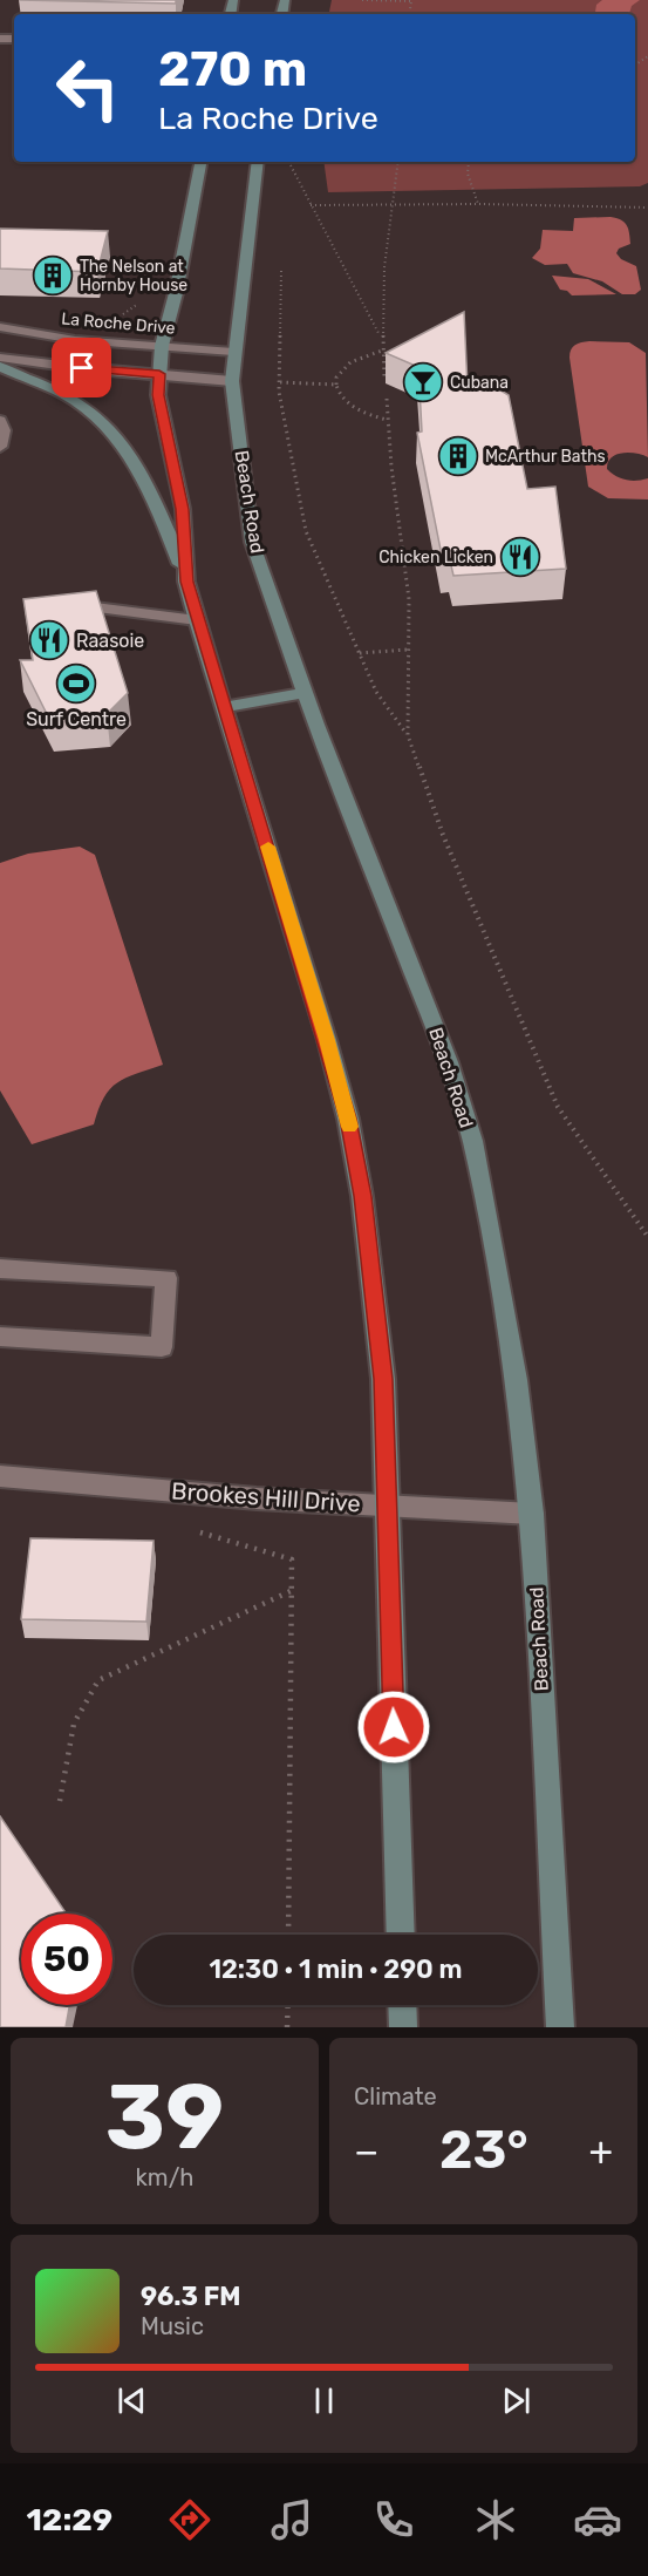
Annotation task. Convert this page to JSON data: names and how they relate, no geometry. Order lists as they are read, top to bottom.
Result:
{
  "streets": {
    "main road": ["Beach Road"],
    "street": ["La Roche Drive", "Brookes Hill Drive"]
  },
  "crossings": [
    ["La Roche Drive", "Beach Road"],
    ["Beach Road", "Brookes Hill Drive"]
  ],
  "places": {
    "building": ["The Nelson at Hornby House", "McArthur Baths"],
    "bar": ["Cubana"],
    "restaurant": ["Chicken Licken", "Raasoie"],
    "sports": ["Surf Centre"]
  },
  "page": {
    "turn": ["270 m", "La Roche Drive"],
    "limit": "50",
    "trip": "12:30 · 1 min · 290 m",
    "tile": [
      ["39", "km/h"],
      "Climate"
    ],
    "heat": ["−", "23°", "+"],
    "song": ["96.3 FM", "Music"],
    "tabs": "12:29"
  }
}
